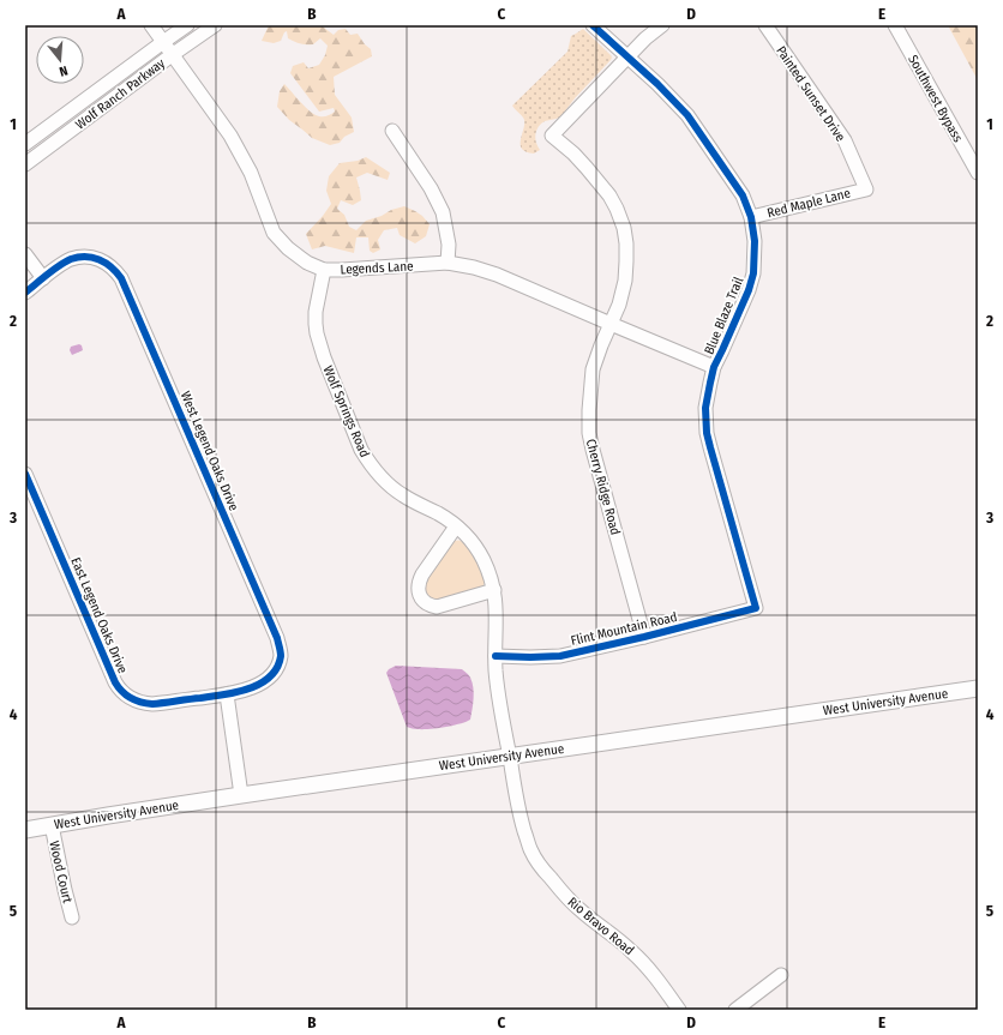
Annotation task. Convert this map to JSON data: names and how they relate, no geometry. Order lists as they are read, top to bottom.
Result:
{
  "streets": {
    "main road": ["West University Avenue"],
    "street": [
      "Wolf Ranch Parkway",
      "Painted Sunset Drive",
      "Southwest Bypass",
      "Red Maple Lane",
      "Legends Lane",
      "Blue Blaze Trail",
      "Wolf Springs Road",
      "West Legend Oaks Drive",
      "Cherry Ridge Road",
      "East Legend Oaks Drive",
      "Flint Mountain Road",
      "Wood Court",
      "Rio Bravo Road"
    ]
  },
  "crossings": [
    ["Wolf Ranch Parkway", "Legends Lane"],
    ["Painted Sunset Drive", "Red Maple Lane"],
    ["Red Maple Lane", "Blue Blaze Trail"],
    ["Legends Lane", "Blue Blaze Trail"],
    ["Legends Lane", "Wolf Springs Road"],
    ["Legends Lane", "Cherry Ridge Road"],
    ["Blue Blaze Trail", "Cherry Ridge Road"],
    ["Blue Blaze Trail", "Flint Mountain Road"],
    ["Wolf Springs Road", "Flint Mountain Road"],
    ["Wolf Springs Road", "West University Avenue"],
    ["Wolf Springs Road", "Rio Bravo Road"],
    ["West Legend Oaks Drive", "East Legend Oaks Drive"],
    ["Cherry Ridge Road", "Flint Mountain Road"],
    ["West University Avenue", "Wood Court"],
    ["West University Avenue", "Rio Bravo Road"]
  ],
  "north": "bottom",
  "grid": {
    "columns": [
      "A",
      "B",
      "C",
      "D",
      "E"
    ],
    "rows": [
      "1",
      "2",
      "3",
      "4",
      "5"
    ]
  }
}
